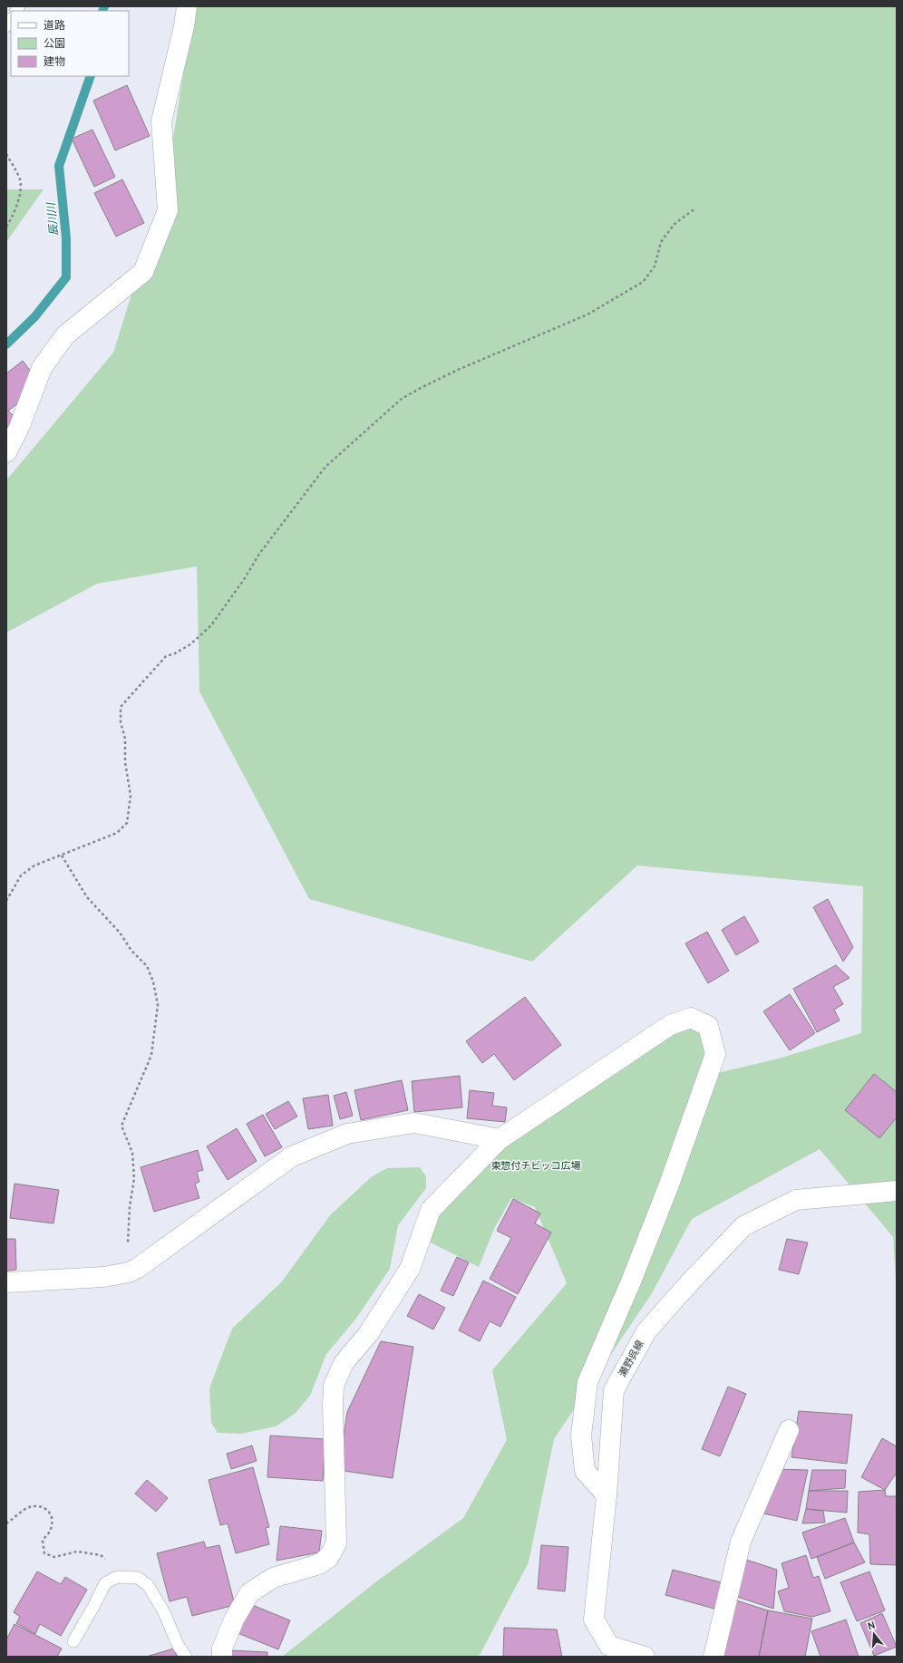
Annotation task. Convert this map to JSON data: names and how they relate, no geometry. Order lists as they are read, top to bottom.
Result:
{
  "streets": {
    "street": ["瀬野呉線"]
  },
  "water": ["辰川川"],
  "parks": ["東惣付チビッコ広場"],
  "legend": ["道路", "公園", "建物"],
  "north": "top"
}
